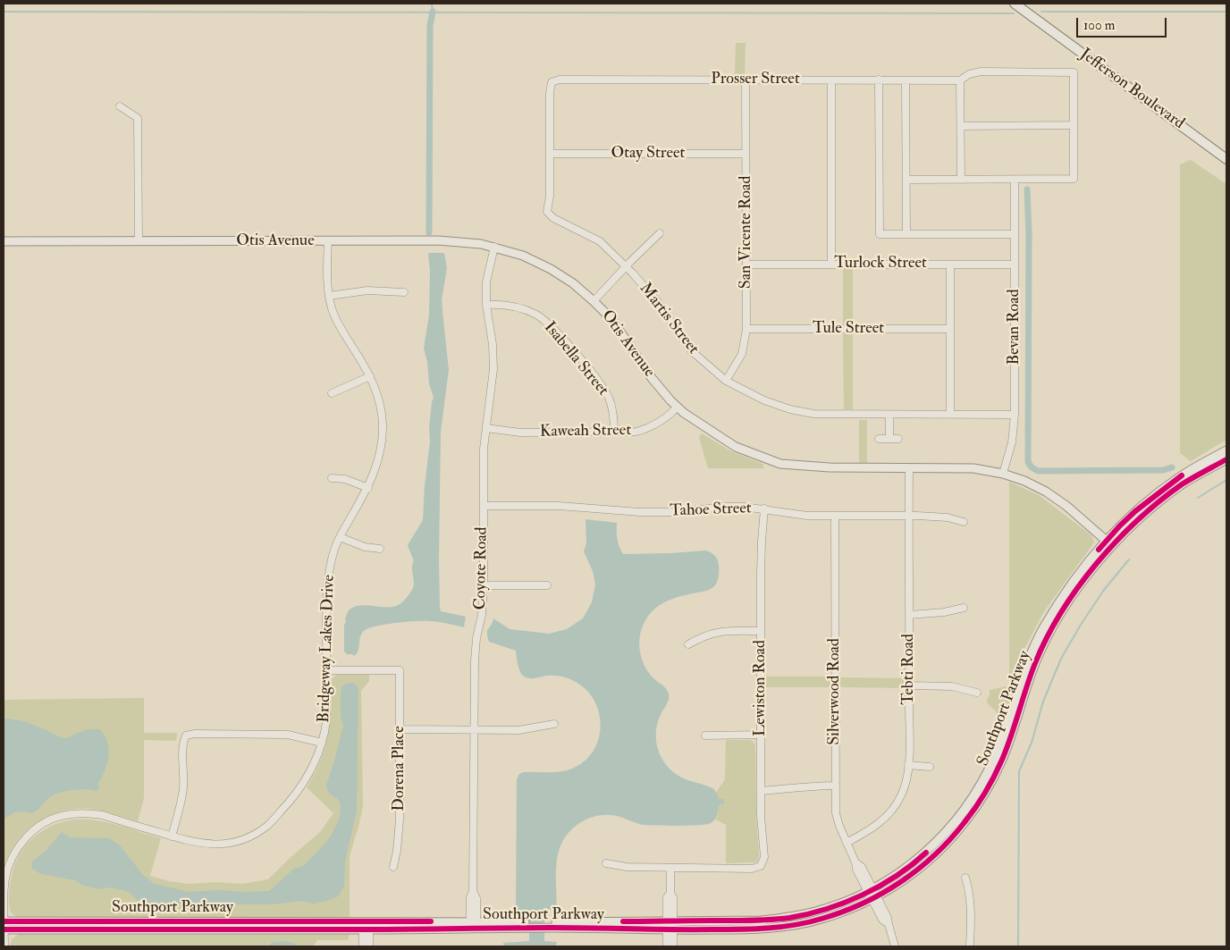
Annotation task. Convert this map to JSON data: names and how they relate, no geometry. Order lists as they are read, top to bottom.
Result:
{
  "streets": {
    "main road": ["Jefferson Boulevard"],
    "street": [
      "Prosser Street",
      "Otay Street",
      "San Vicente Road",
      "Otis Avenue",
      "Turlock Street",
      "Martis Street",
      "Bevan Road",
      "Tule Street",
      "Isabella Street",
      "Kaweah Street",
      "Tahoe Street",
      "Coyote Road",
      "Bridgeway Lakes Drive",
      "Tebti Road",
      "Lewiston Road",
      "Silverwood Road",
      "Southport Parkway",
      "Dorena Place"
    ]
  },
  "crossings": [
    ["Prosser Street", "Otay Street"],
    ["Prosser Street", "San Vicente Road"],
    ["Prosser Street", "Martis Street"],
    ["Otay Street", "San Vicente Road"],
    ["Otay Street", "Martis Street"],
    ["San Vicente Road", "Turlock Street"],
    ["San Vicente Road", "Martis Street"],
    ["San Vicente Road", "Tule Street"],
    ["Otis Avenue", "Bevan Road"],
    ["Otis Avenue", "Kaweah Street"],
    ["Otis Avenue", "Coyote Road"],
    ["Otis Avenue", "Bridgeway Lakes Drive"],
    ["Otis Avenue", "Tebti Road"],
    ["Otis Avenue", "Southport Parkway"],
    ["Turlock Street", "Bevan Road"],
    ["Martis Street", "Bevan Road"],
    ["Isabella Street", "Kaweah Street"],
    ["Isabella Street", "Coyote Road"],
    ["Kaweah Street", "Coyote Road"],
    ["Tahoe Street", "Coyote Road"],
    ["Tahoe Street", "Tebti Road"],
    ["Tahoe Street", "Lewiston Road"],
    ["Tahoe Street", "Silverwood Road"],
    ["Coyote Road", "Southport Parkway"],
    ["Bridgeway Lakes Drive", "Southport Parkway"],
    ["Bridgeway Lakes Drive", "Dorena Place"],
    ["Tebti Road", "Silverwood Road"],
    ["Silverwood Road", "Southport Parkway"]
  ],
  "scale_bar": "100 m"
}
